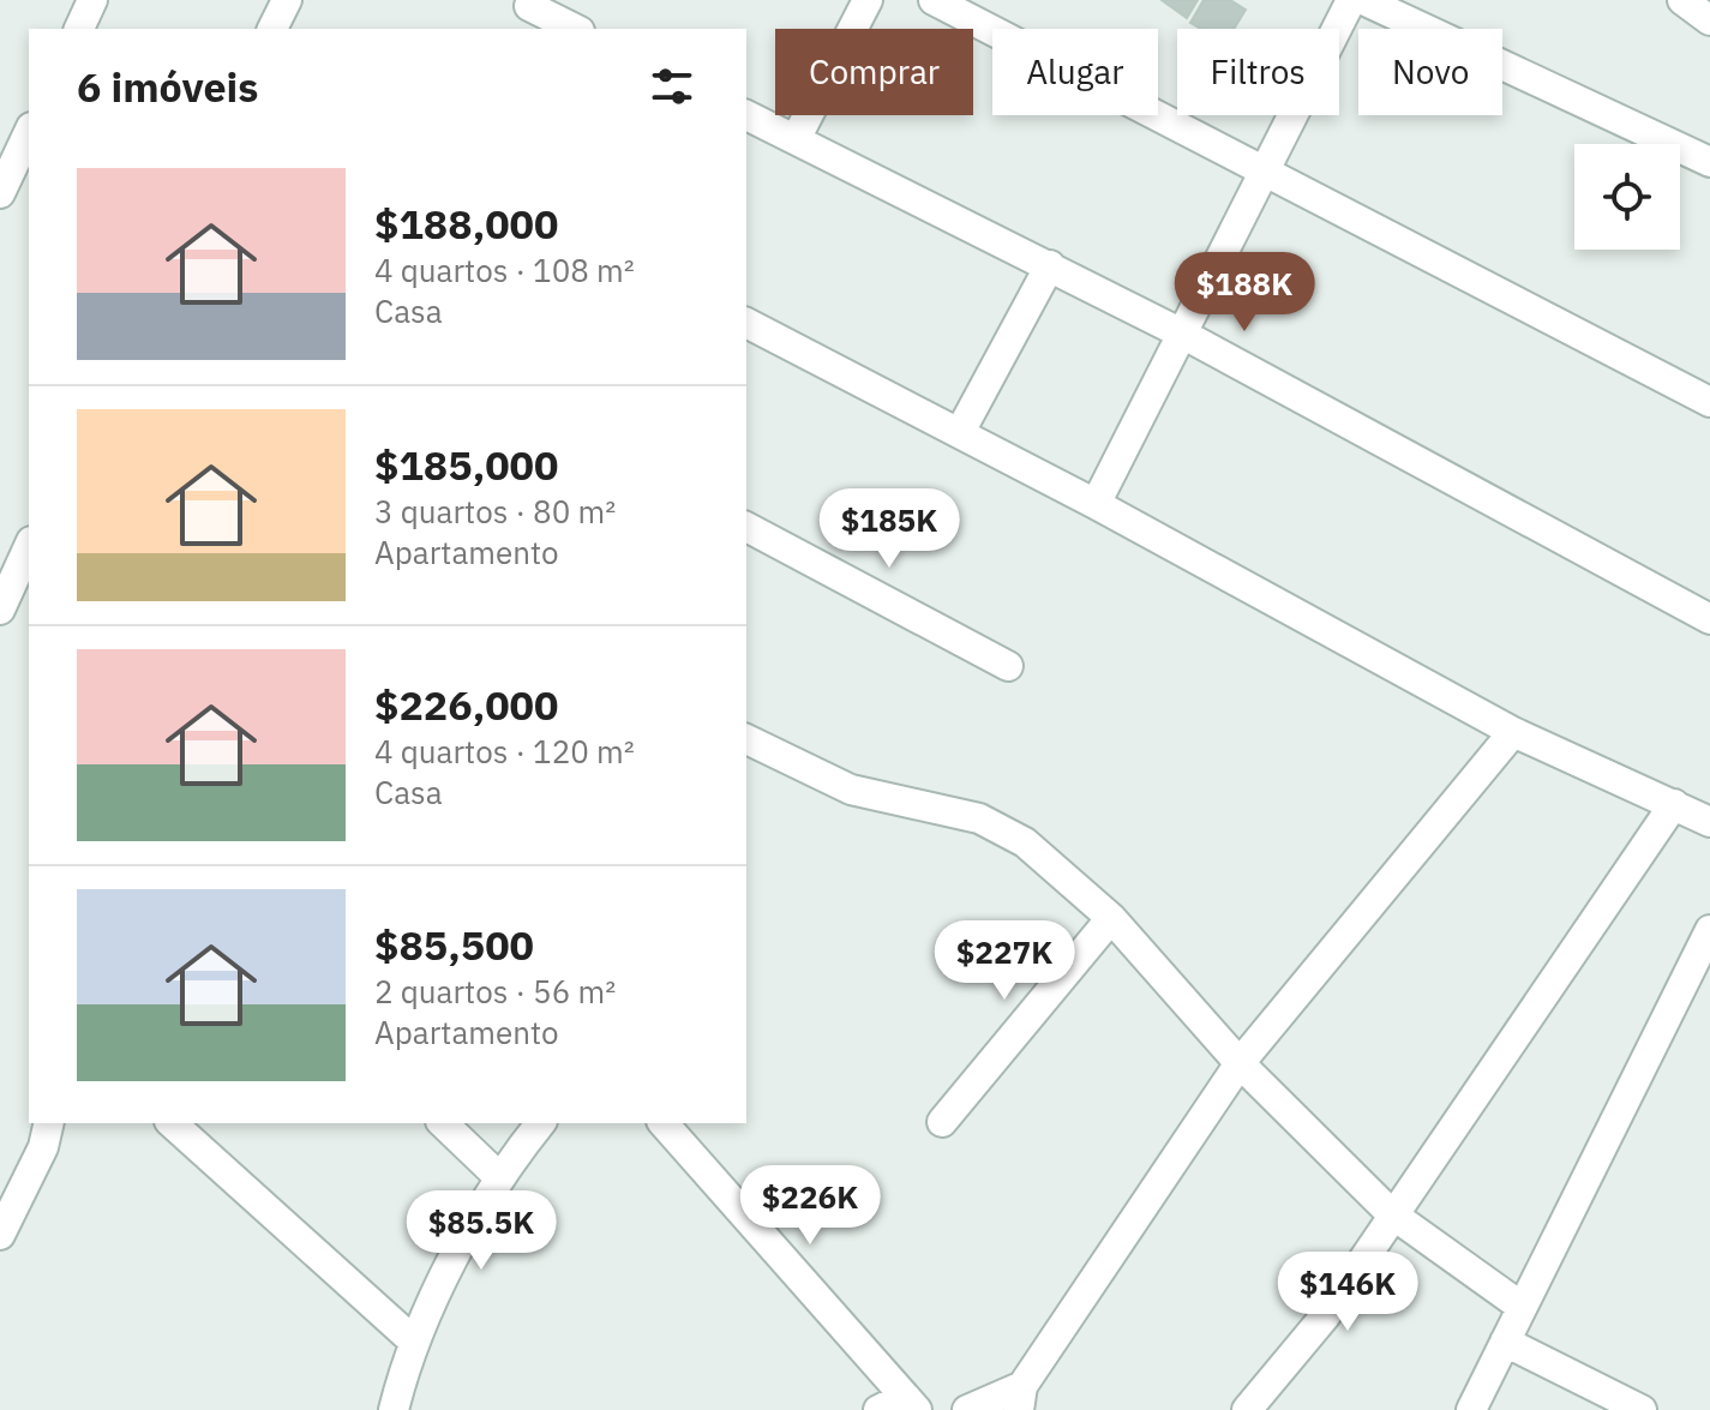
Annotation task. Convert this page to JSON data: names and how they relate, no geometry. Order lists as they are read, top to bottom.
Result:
{
  "page": {
    "chip": [
      "Comprar",
      "Alugar",
      "Filtros",
      "Novo"
    ],
    "heading": "6 imóveis",
    "list": [
      {
        "name": "$188,000",
        "note": "4 quartos · 108 m² · Casa"
      },
      {
        "name": "$185,000",
        "note": "3 quartos · 80 m² · Apartamento"
      },
      {
        "name": "$226,000",
        "note": "4 quartos · 120 m² · Casa"
      },
      {
        "name": "$85,500",
        "note": "2 quartos · 56 m² · Apartamento"
      }
    ],
    "price": [
      "$188K",
      "$185K",
      "$227K",
      "$226K",
      "$85.5K",
      "$146K"
    ]
  }
}
